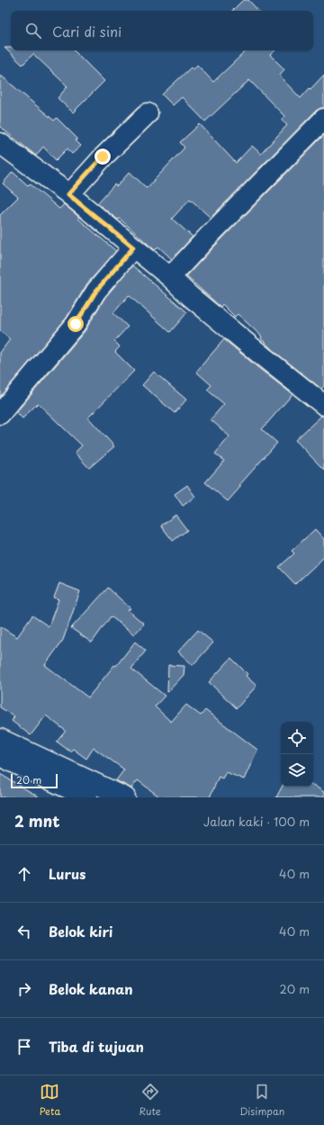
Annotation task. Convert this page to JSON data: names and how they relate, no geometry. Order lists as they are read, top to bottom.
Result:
{
  "scale_bar": "20 m",
  "page": {
    "search": "Cari di sini",
    "scale": "20 m",
    "heading": ["2 mnt", "Jalan kaki · 100 m"],
    "list": [
      ["Lurus", "40 m"],
      ["Belok kiri", "40 m"],
      ["Belok kanan", "20 m"],
      "Tiba di tujuan"
    ],
    "nav": ["Peta", "Rute", "Disimpan"]
  }
}
